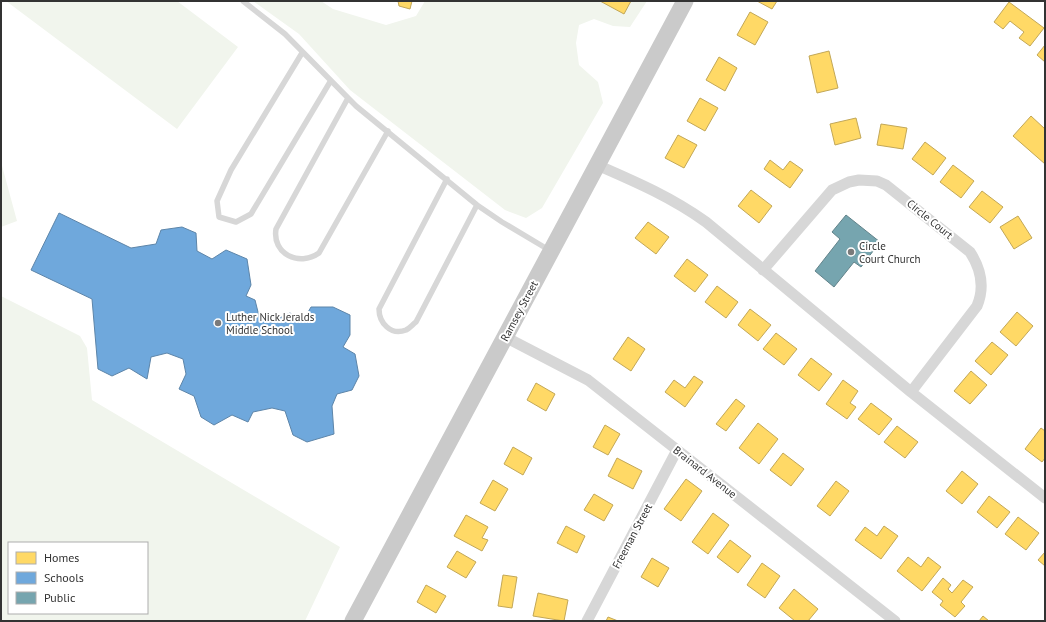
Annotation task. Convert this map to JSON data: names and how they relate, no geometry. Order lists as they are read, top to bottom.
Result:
{
  "streets": {
    "main road": ["Ramsey Street"],
    "street": ["Circle Court", "Brainard Avenue", "Freeman Street"]
  },
  "crossings": [
    ["Ramsey Street", "Brainard Avenue"],
    ["Brainard Avenue", "Freeman Street"]
  ],
  "places": ["Circle Court Church", "Luther Nick Jeralds Middle School"],
  "legend": ["Homes", "Schools", "Public"]
}
